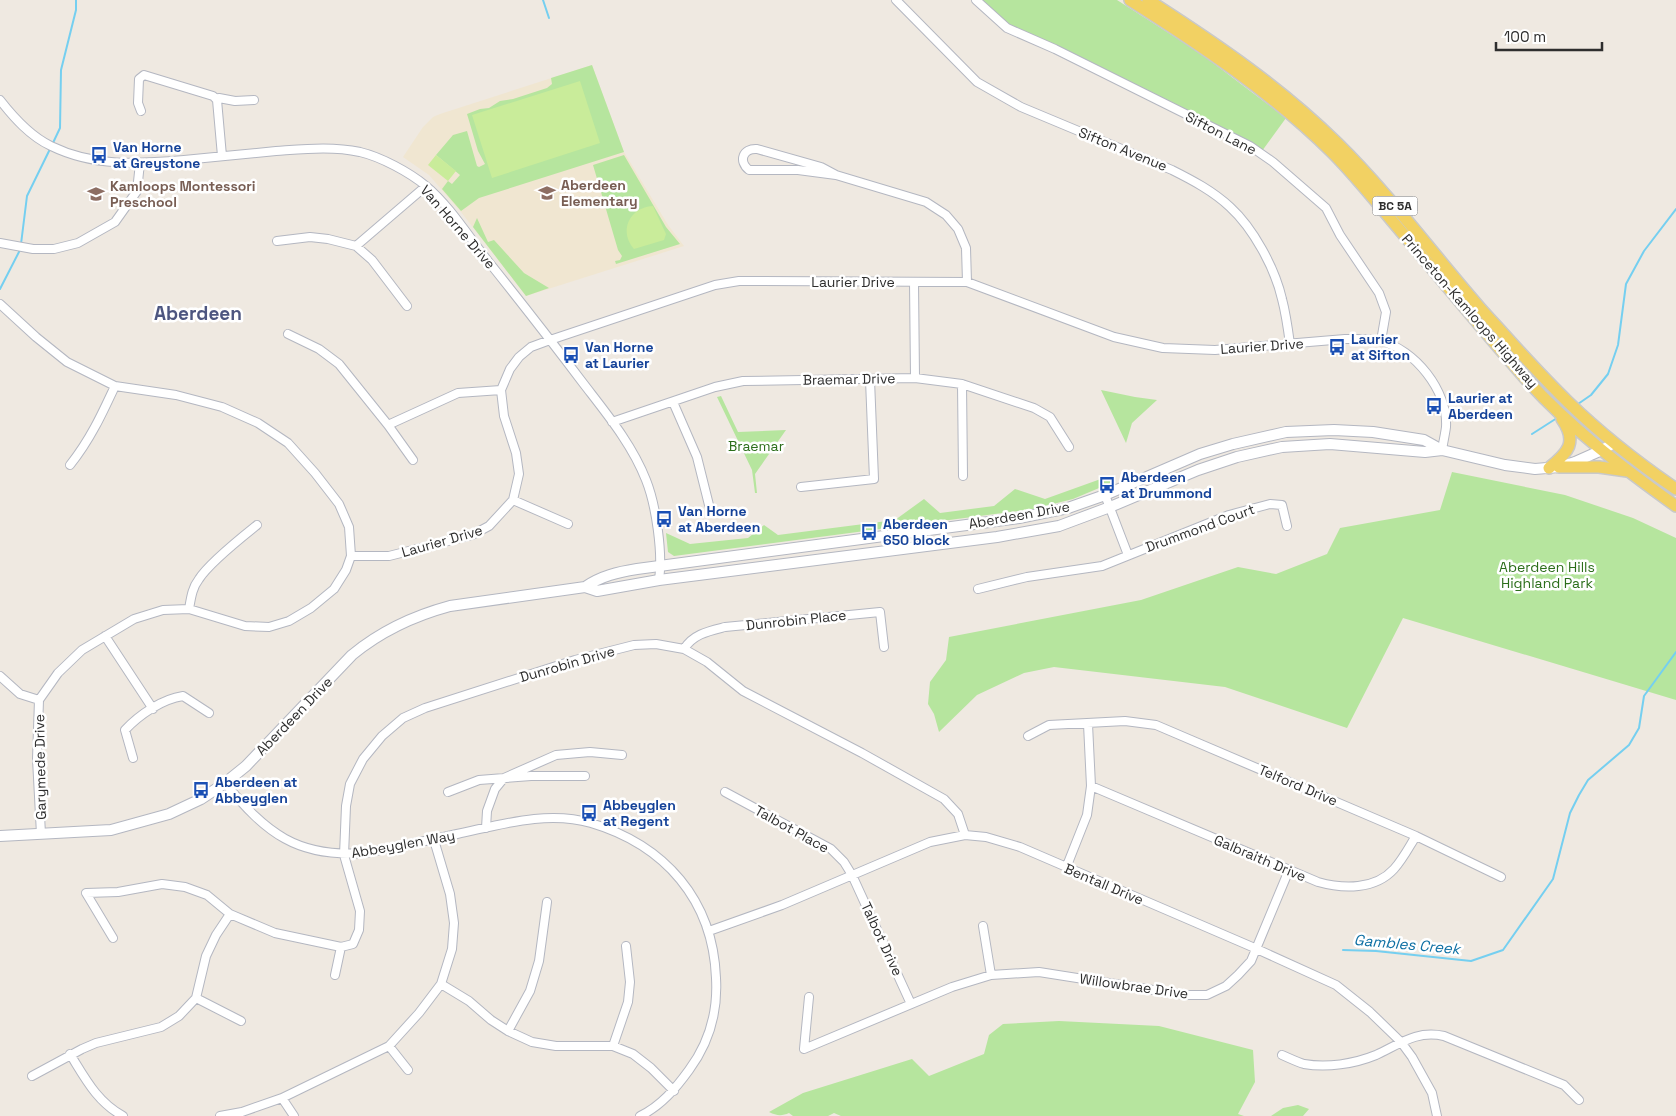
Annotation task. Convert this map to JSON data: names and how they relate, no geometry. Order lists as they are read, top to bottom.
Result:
{
  "streets": {
    "main road": ["BC 5A", "Princeton-Kamloops Highway", "Aberdeen Drive"],
    "street": [
      "Sifton Lane",
      "Sifton Avenue",
      "Van Horne Drive",
      "Laurier Drive",
      "Braemar Drive",
      "Drummond Court",
      "Dunrobin Place",
      "Dunrobin Drive",
      "Garymede Drive",
      "Telford Drive",
      "Talbot Place",
      "Abbeyglen Way",
      "Galbraith Drive",
      "Bentall Drive",
      "Talbot Drive",
      "Willowbrae Drive"
    ]
  },
  "crossings": [
    ["Sifton Lane", "Laurier Drive"],
    ["Sifton Avenue", "Laurier Drive"],
    ["Van Horne Drive", "Laurier Drive"],
    ["Van Horne Drive", "Braemar Drive"],
    ["Van Horne Drive", "Aberdeen Drive"],
    ["Laurier Drive", "Aberdeen Drive"],
    ["Laurier Drive", "Garymede Drive"],
    ["Princeton-Kamloops Highway", "Aberdeen Drive"],
    ["Aberdeen Drive", "Drummond Court"],
    ["Aberdeen Drive", "Garymede Drive"],
    ["Aberdeen Drive", "Abbeyglen Way"],
    ["Dunrobin Place", "Dunrobin Drive"],
    ["Dunrobin Drive", "Abbeyglen Way"],
    ["Dunrobin Drive", "Bentall Drive"],
    ["Telford Drive", "Galbraith Drive"],
    ["Talbot Place", "Bentall Drive"],
    ["Talbot Place", "Talbot Drive"],
    ["Abbeyglen Way", "Bentall Drive"],
    ["Galbraith Drive", "Willowbrae Drive"],
    ["Bentall Drive", "Talbot Drive"],
    ["Bentall Drive", "Willowbrae Drive"],
    ["Talbot Drive", "Willowbrae Drive"]
  ],
  "districts": ["Aberdeen"],
  "water": ["Gambles Creek"],
  "parks": ["Braemar", "Aberdeen Hills Highland Park"],
  "places": {
    "bus stop": [
      "Van Horne at Greystone",
      "Laurier at Sifton",
      "Van Horne at Laurier",
      "Laurier at Aberdeen",
      "Aberdeen at Drummond",
      "Van Horne at Aberdeen",
      "Aberdeen 650 block",
      "Aberdeen at Abbeyglen",
      "Abbeyglen at Regent"
    ],
    "school or university": ["Aberdeen Elementary", "Kamloops Montessori Preschool"]
  },
  "scale_bar": "100 m"
}
